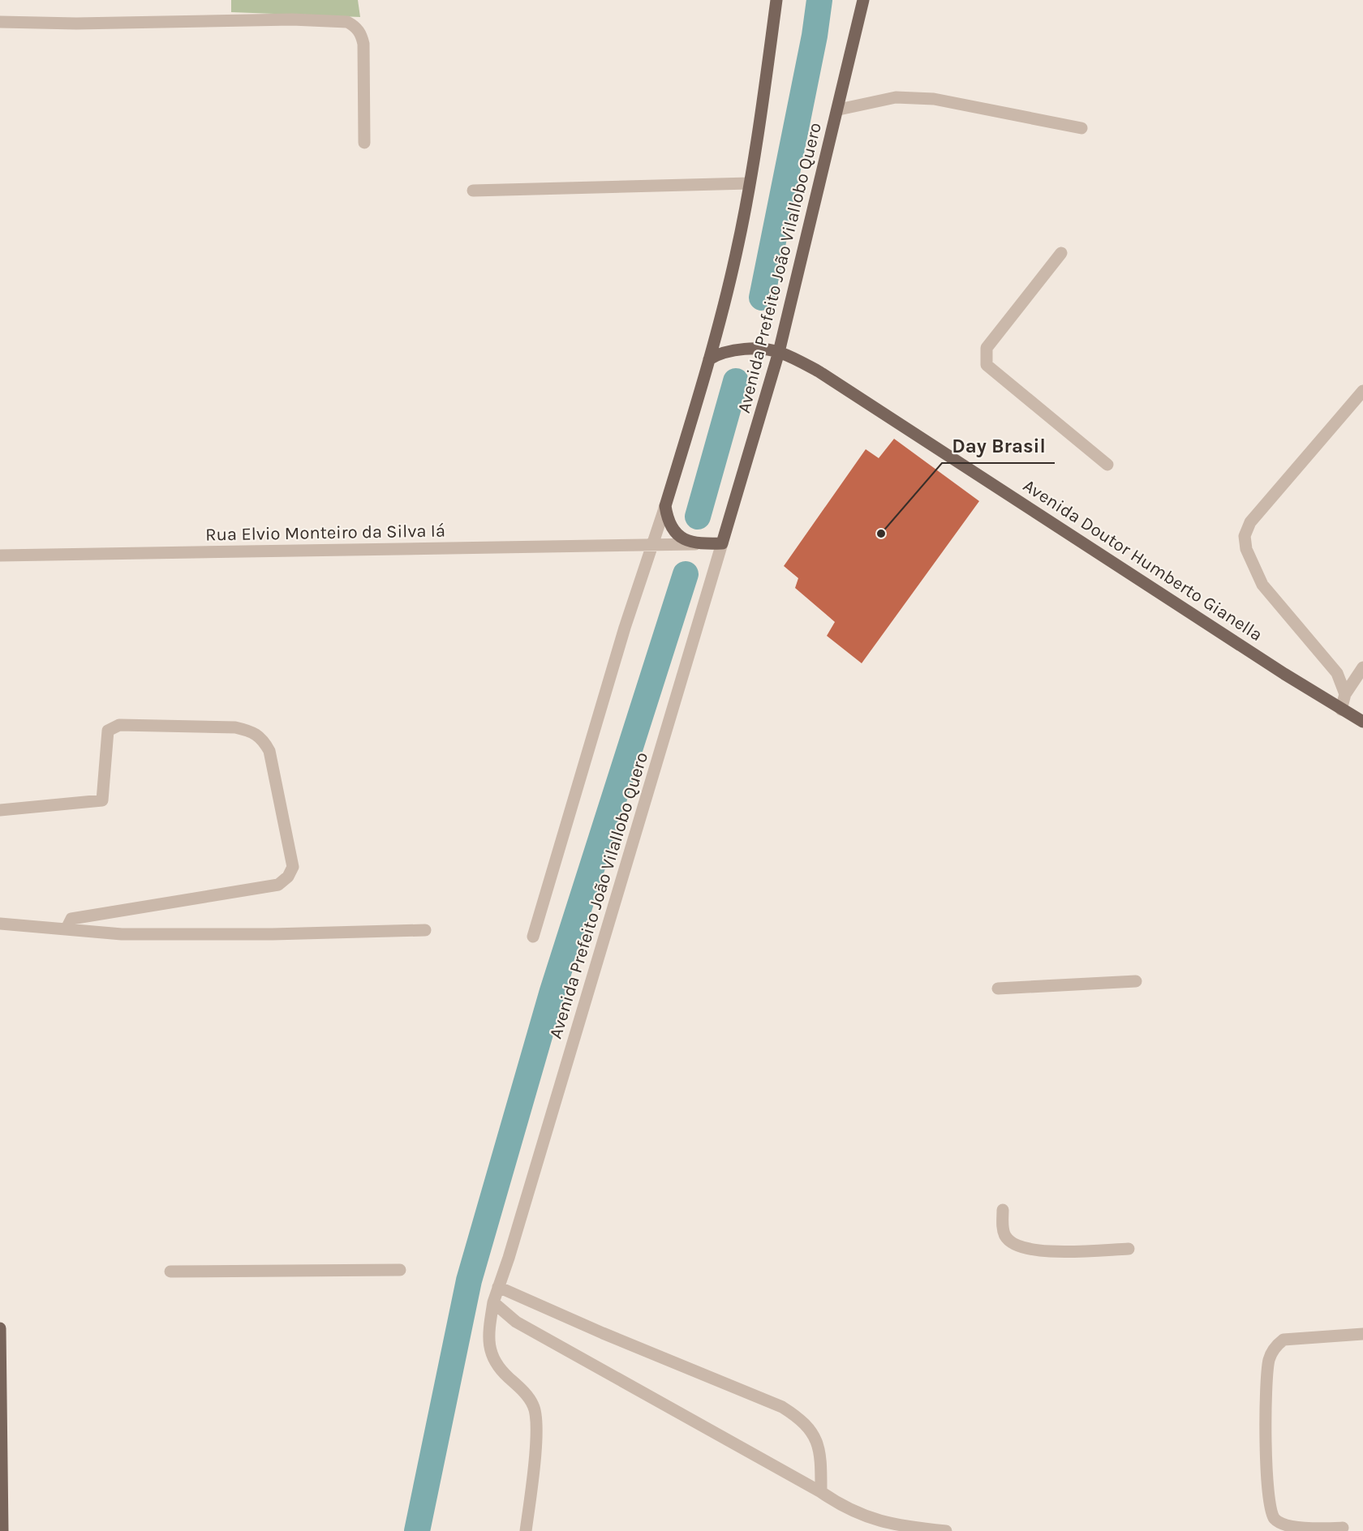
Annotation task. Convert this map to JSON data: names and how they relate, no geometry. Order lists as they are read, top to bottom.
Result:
{
  "streets": {
    "main road": ["Avenida Prefeito João Vilallobo Quero", "Avenida Doutor Humberto Gianella"],
    "street": ["Rua Elvio Monteiro da Silva Iá"]
  },
  "crossings": [
    ["Avenida Prefeito João Vilallobo Quero", "Avenida Doutor Humberto Gianella"]
  ],
  "places": ["Day Brasil"]
}
